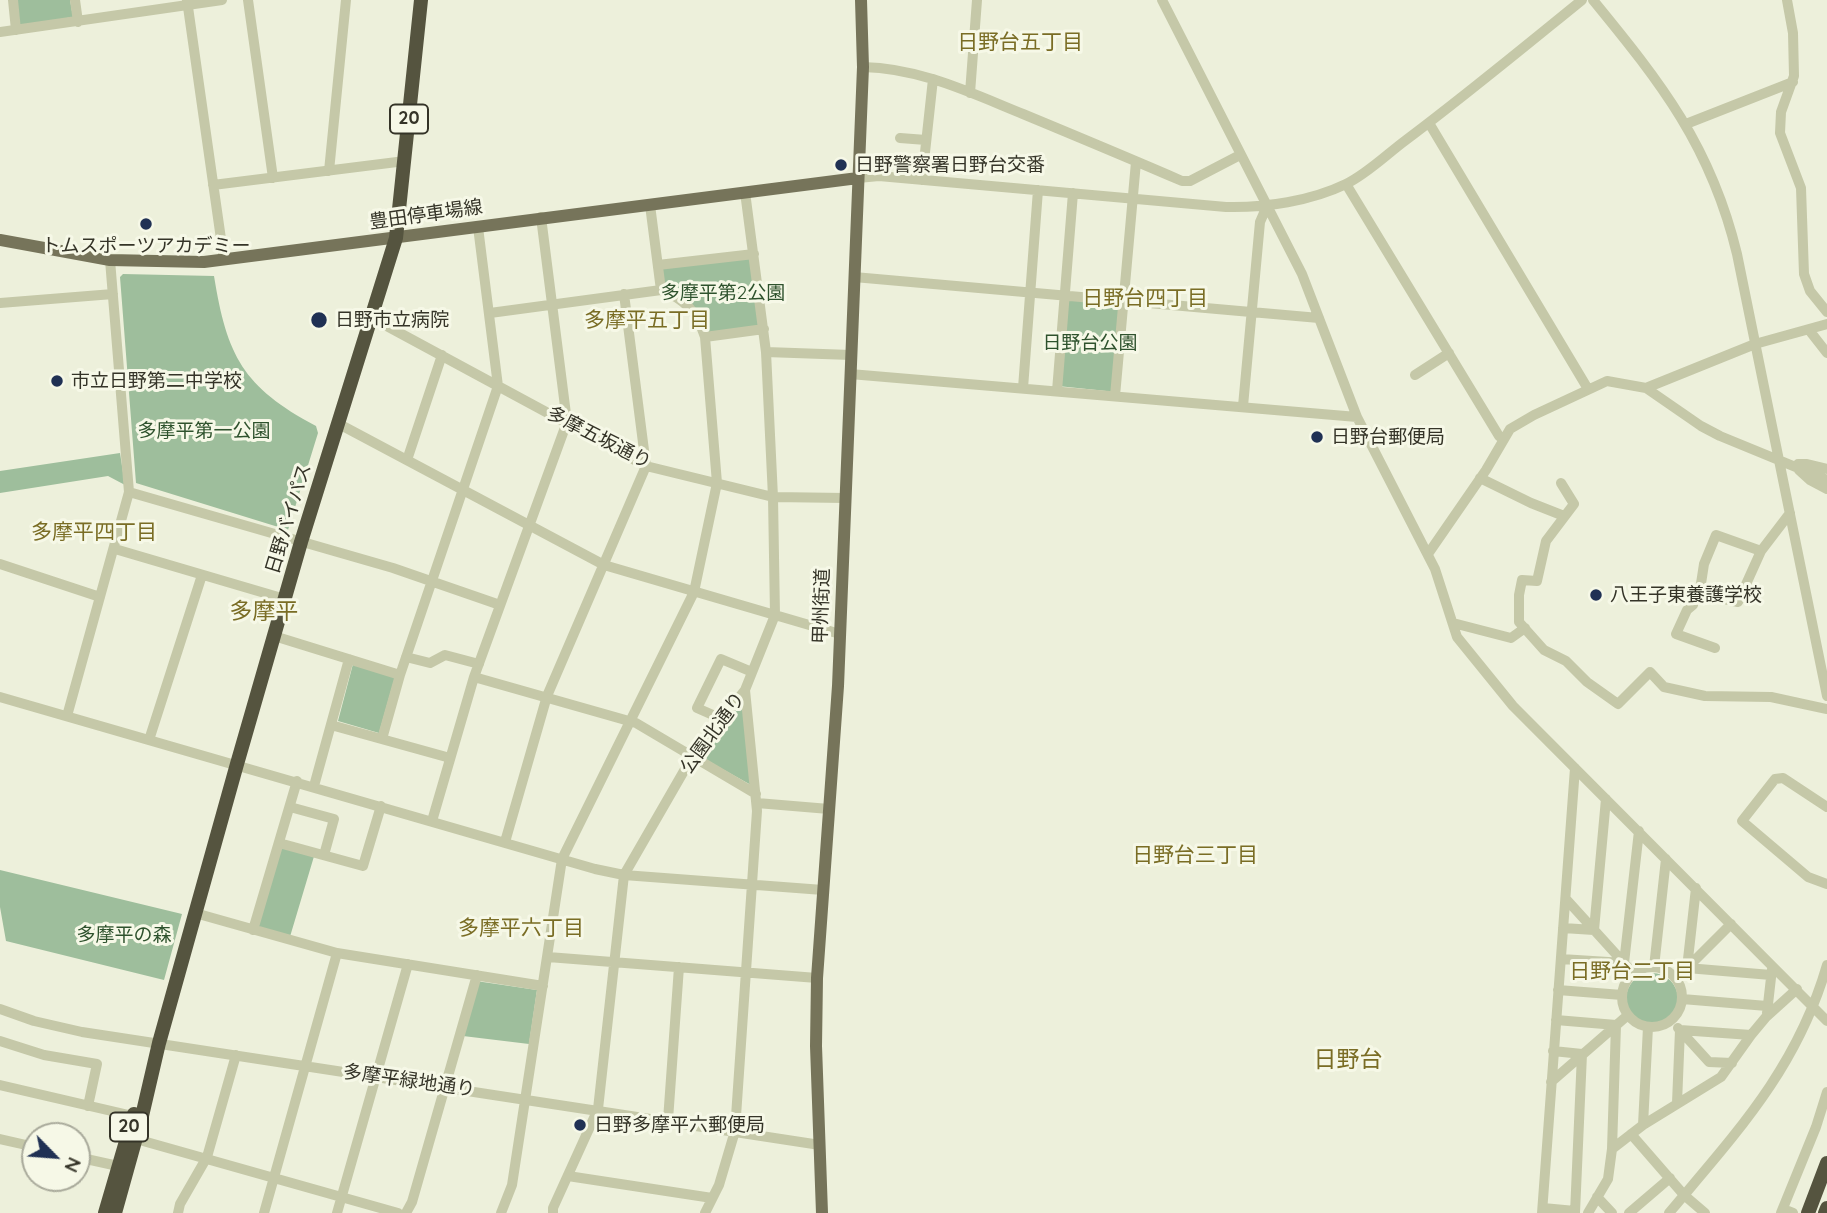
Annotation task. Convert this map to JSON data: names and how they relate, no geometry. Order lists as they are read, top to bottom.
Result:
{
  "streets": {
    "highway": ["20", "日野バイパス"],
    "main road": ["豊田停車場線", "甲州街道"],
    "street": ["多摩五坂通り", "公園北通り", "多摩平緑地通り"]
  },
  "crossings": [
    ["豊田停車場線", "日野バイパス"],
    ["豊田停車場線", "甲州街道"],
    ["豊田停車場線", "公園北通り"],
    ["多摩五坂通り", "日野バイパス"],
    ["多摩五坂通り", "甲州街道"],
    ["多摩五坂通り", "公園北通り"],
    ["日野バイパス", "多摩平緑地通り"],
    ["甲州街道", "多摩平緑地通り"],
    ["公園北通り", "多摩平緑地通り"]
  ],
  "districts": [
    "日野台五丁目",
    "日野台四丁目",
    "多摩平五丁目",
    "多摩平四丁目",
    "多摩平",
    "日野台三丁目",
    "多摩平六丁目",
    "日野台二丁目",
    "日野台"
  ],
  "parks": [
    "多摩平第2公園",
    "日野台公園",
    "多摩平第一公園",
    "多摩平の森"
  ],
  "places": [
    "日野警察署日野台交番",
    "トムスポーツアカデミー",
    "日野市立病院",
    "市立日野第二中学校",
    "日野台郵便局",
    "八王子東養護学校",
    "日野多摩平六郵便局"
  ],
  "north": "bottom right"
}
